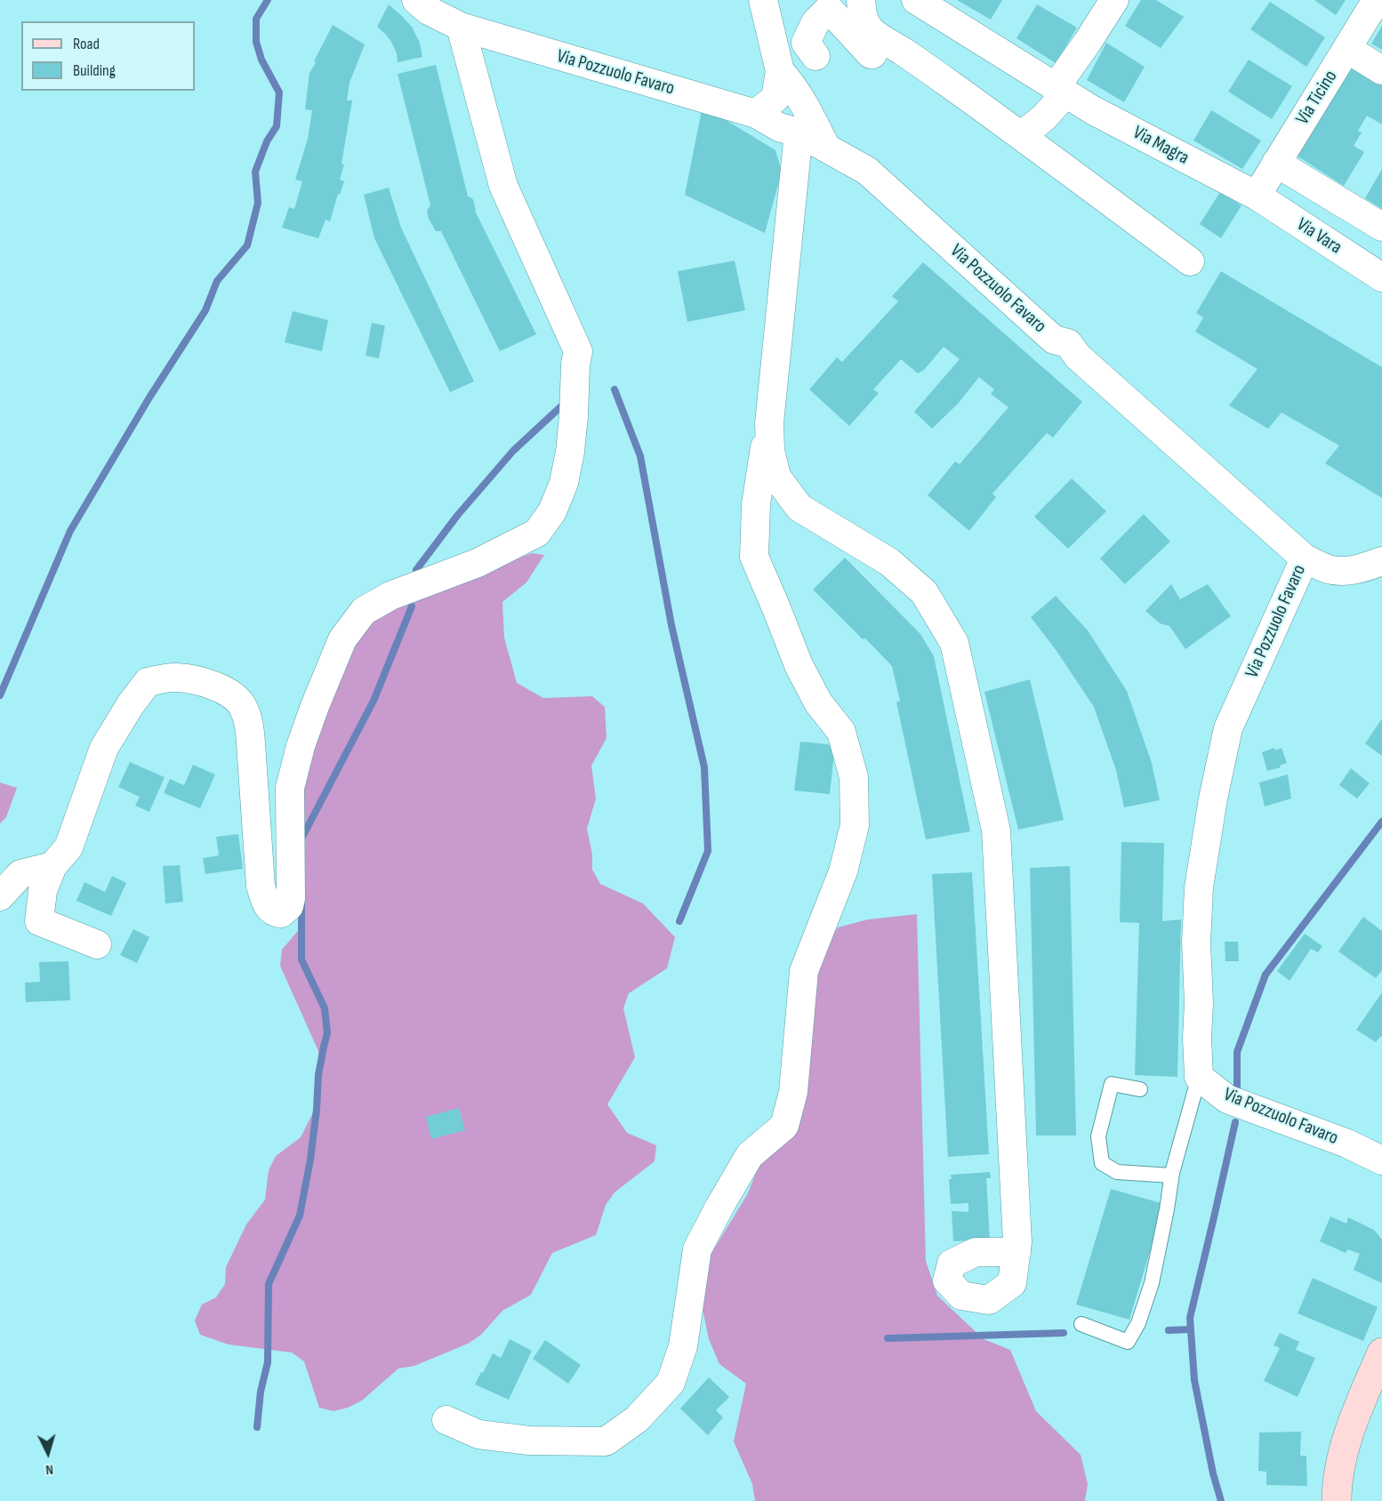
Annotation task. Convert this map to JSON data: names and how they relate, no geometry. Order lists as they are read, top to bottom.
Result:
{
  "streets": {
    "street": [
      "Via Pozzuolo Favaro",
      "Via Ticino",
      "Via Magra",
      "Via Vara"
    ]
  },
  "crossings": [
    ["Via Ticino", "Via Magra"],
    ["Via Ticino", "Via Vara"],
    ["Via Magra", "Via Vara"]
  ],
  "legend": ["Road", "Building"],
  "north": "bottom"
}
